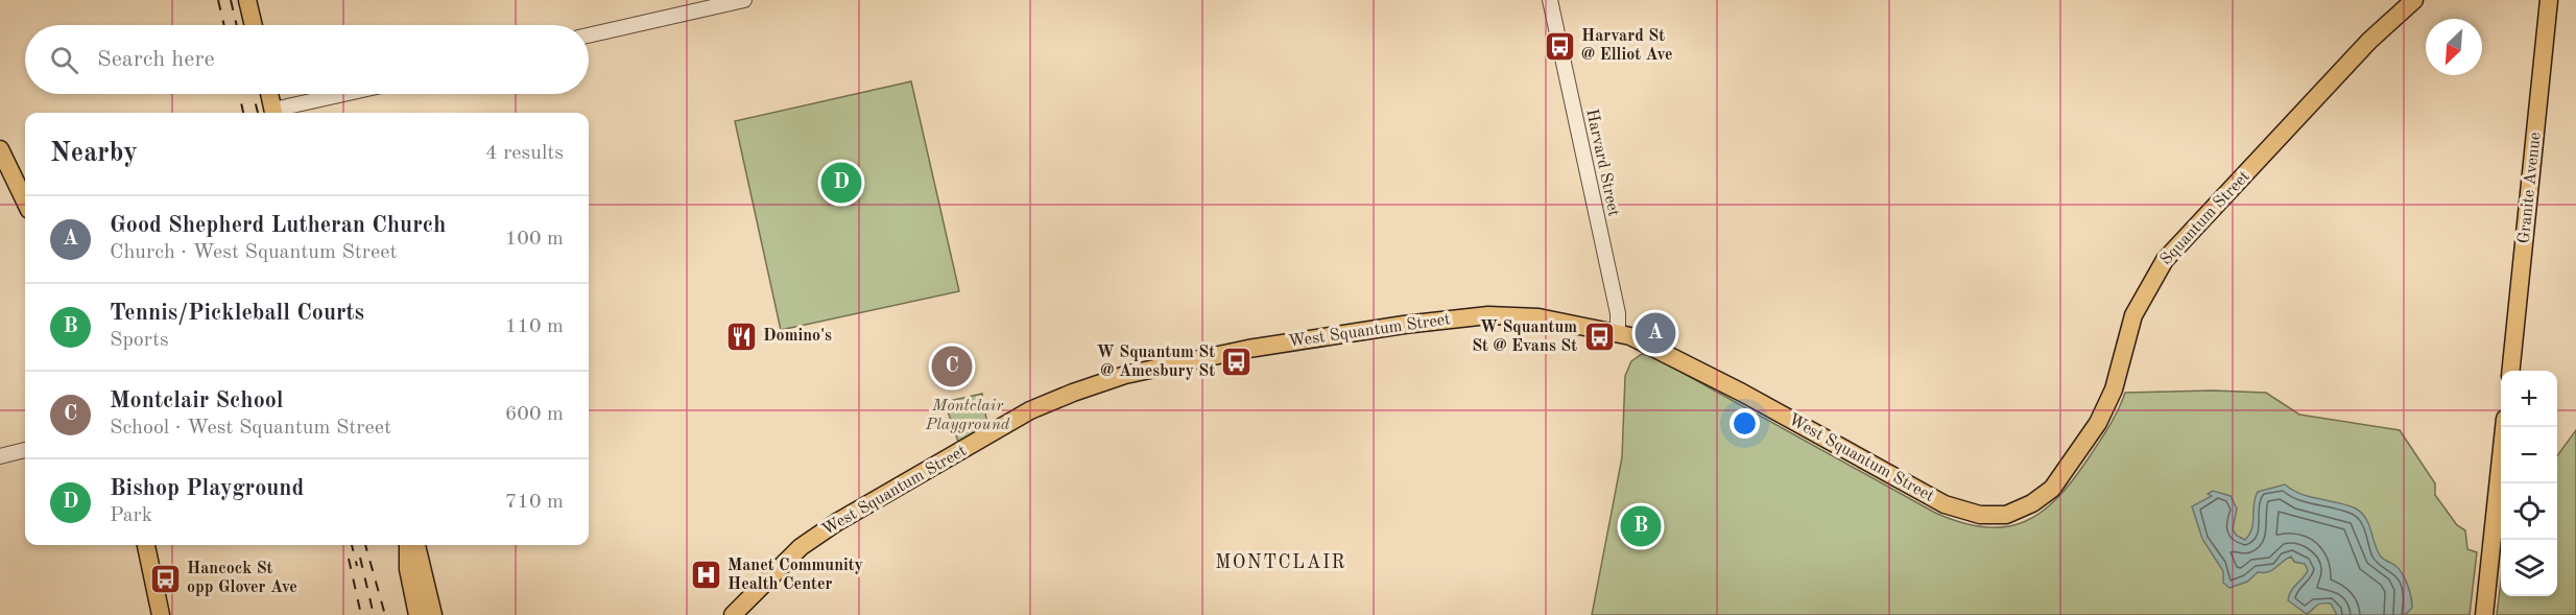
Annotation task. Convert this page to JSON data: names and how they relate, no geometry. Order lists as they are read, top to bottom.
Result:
{
  "streets": {
    "main road": ["Granite Avenue", "Squantum Street", "West Squantum Street"],
    "street": ["Harvard Street"]
  },
  "crossings": [
    ["Harvard Street", "West Squantum Street"],
    ["Squantum Street", "West Squantum Street"]
  ],
  "districts": ["MONTCLAIR"],
  "parks": ["Montclair Playground"],
  "places": {
    "bus stop": [
      "Harvard St @ Elliot Ave",
      "W Squantum St @ Evans St",
      "W Squantum St @ Amesbury St",
      "Hancock St opp Glover Ave"
    ],
    "restaurant": ["Domino's"],
    "hospital": ["Manet Community Health Center"]
  },
  "north": "bottom left",
  "page": {
    "search": "Search here",
    "heading": ["Nearby", "4 results"],
    "pins": [
      "D",
      "A",
      "C",
      "B"
    ],
    "list": [
      {
        "mark": "A",
        "name": "Good Shepherd Lutheran Church",
        "note": "Church · West Squantum Street",
        "value": "100 m"
      },
      {
        "mark": "B",
        "name": "Tennis/Pickleball Courts",
        "note": "Sports",
        "value": "110 m"
      },
      {
        "mark": "C",
        "name": "Montclair School",
        "note": "School · West Squantum Street",
        "value": "600 m"
      },
      {
        "mark": "D",
        "name": "Bishop Playground",
        "note": "Park",
        "value": "710 m"
      }
    ],
    "map_buttons": ["+", "−"]
  }
}
